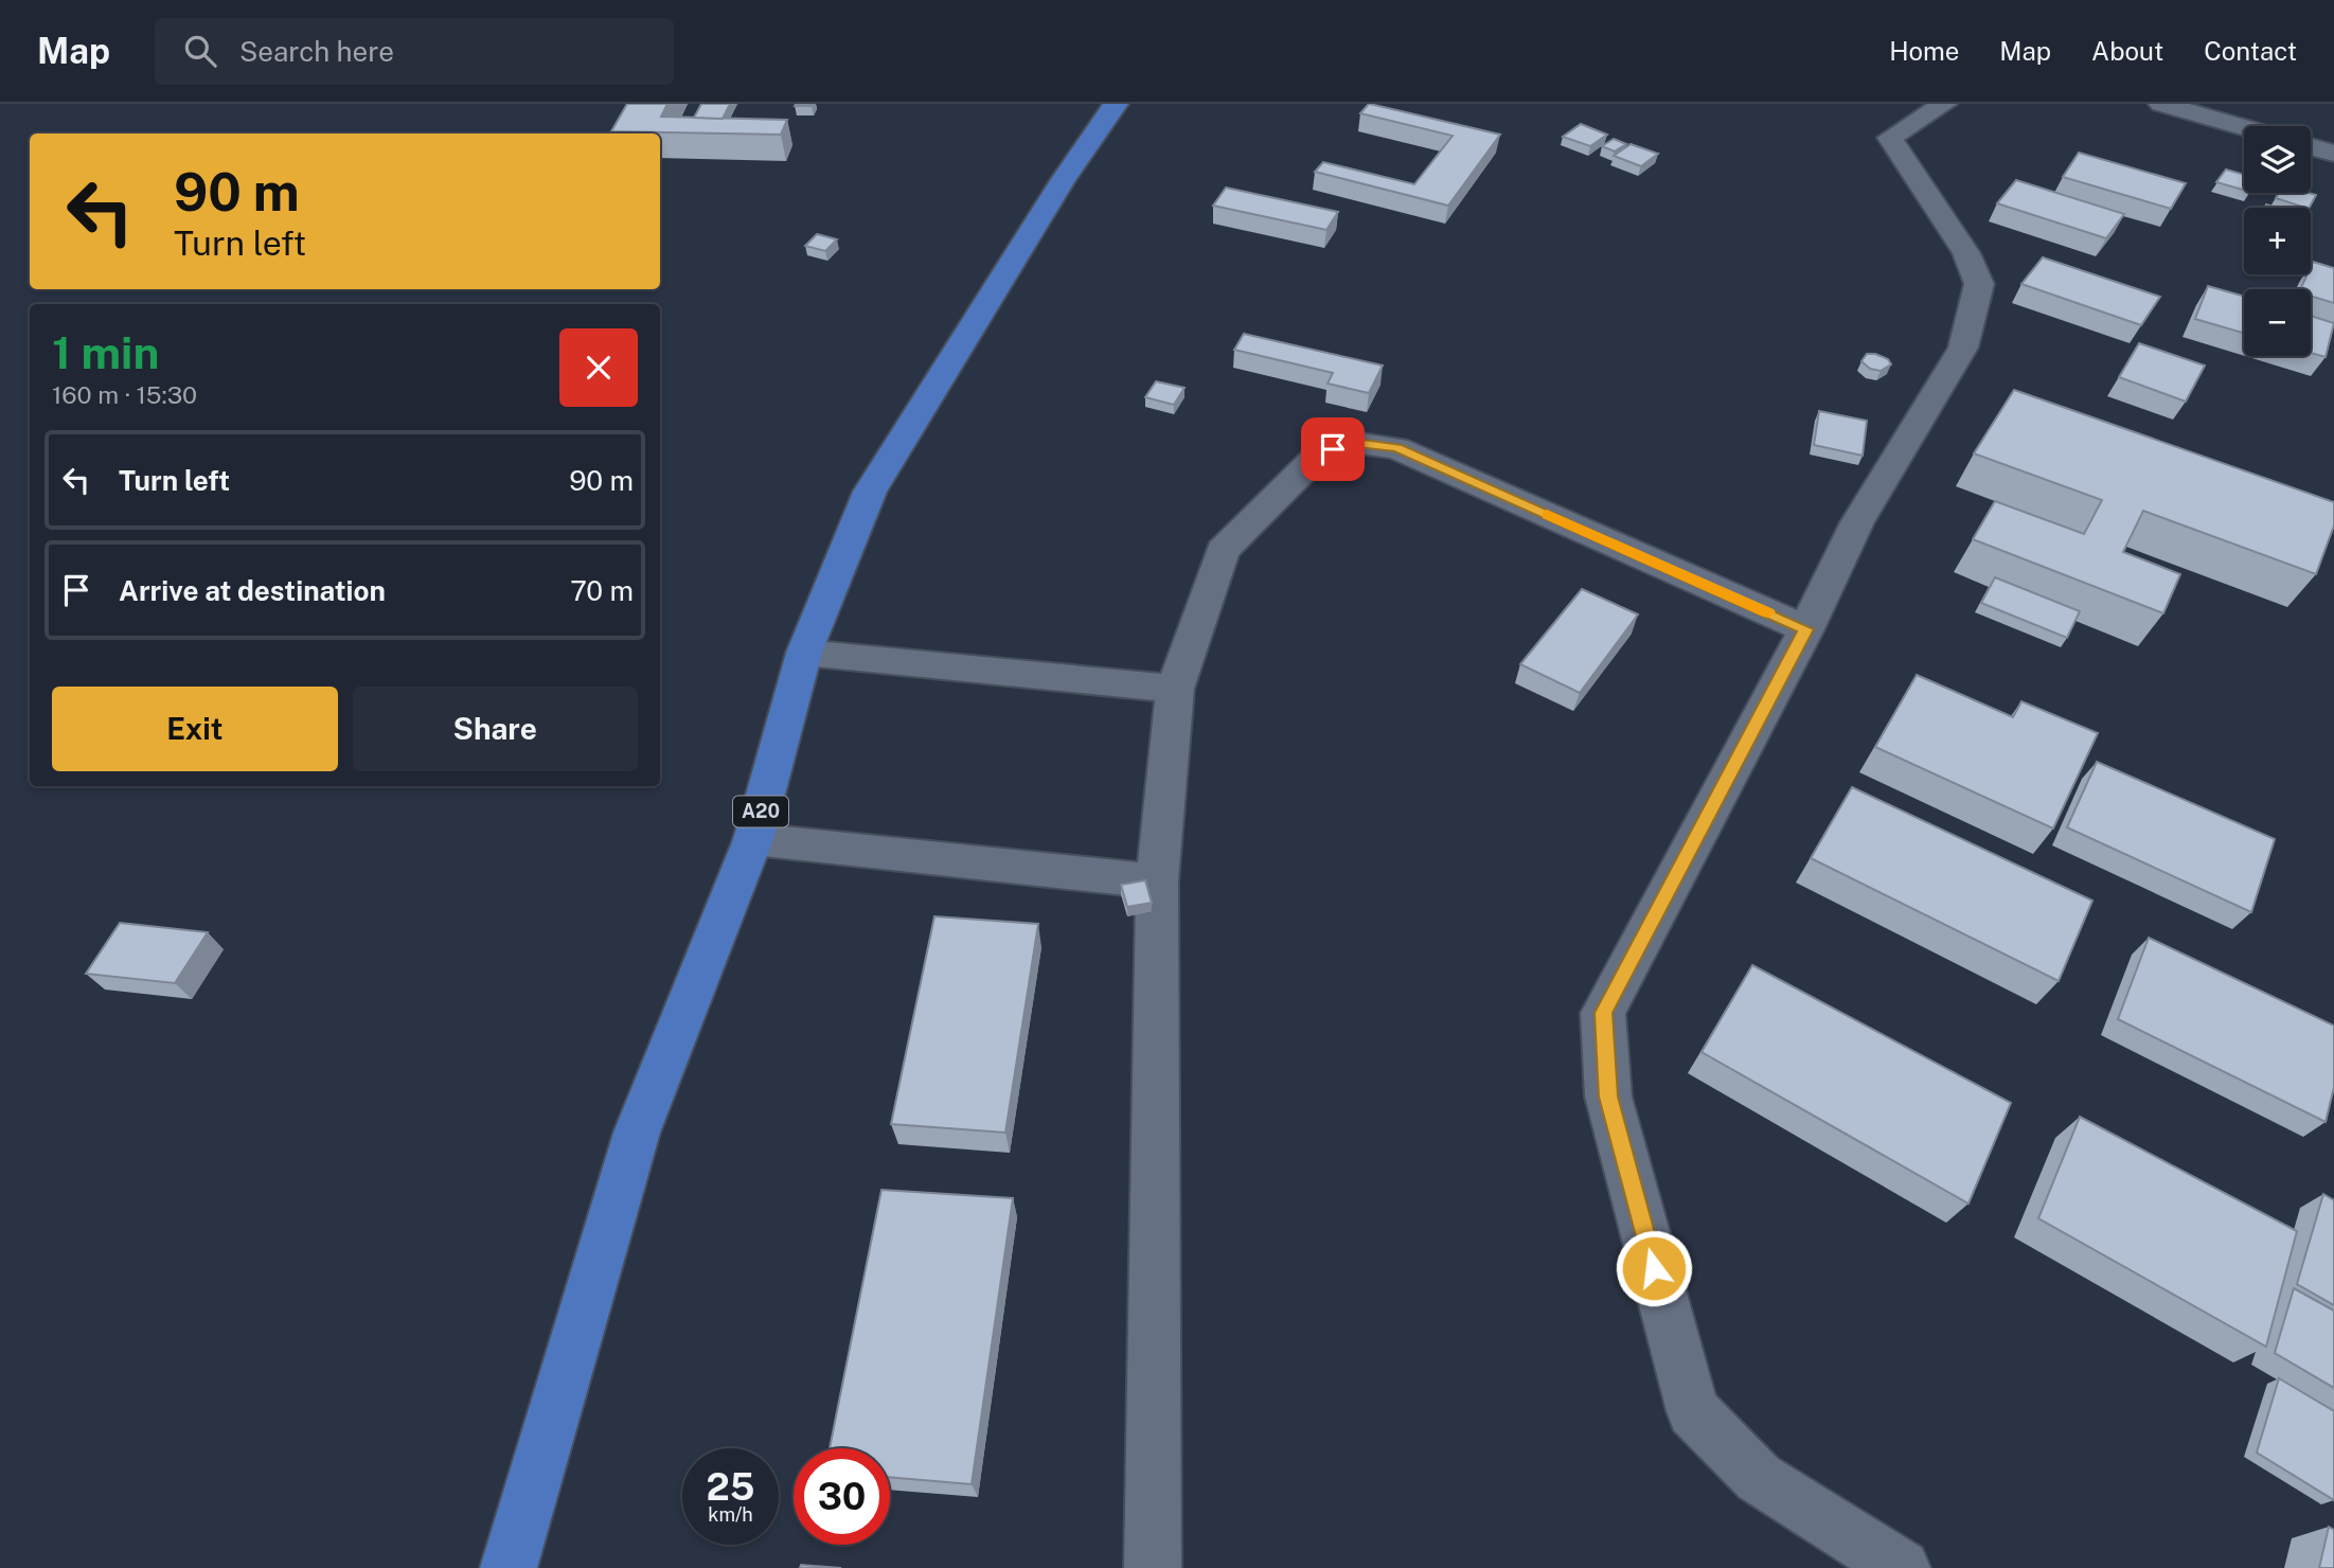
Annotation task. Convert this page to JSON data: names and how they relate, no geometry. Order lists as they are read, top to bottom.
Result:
{
  "streets": {
    "main road": ["A20"]
  },
  "page": {
    "header": "Map",
    "search": "Search here",
    "nav": [
      "Home",
      "Map",
      "About",
      "Contact"
    ],
    "map_buttons": ["+", "−"],
    "turn": ["90 m", "Turn left"],
    "heading": ["1 min", "160 m · 15:30"],
    "list": [
      {
        "name": "Turn left",
        "value": "90 m"
      },
      {
        "name": "Arrive at destination",
        "value": "70 m"
      }
    ],
    "buttons": ["Exit", "Share"],
    "speed": "25 km/h",
    "limit": "30"
  }
}
